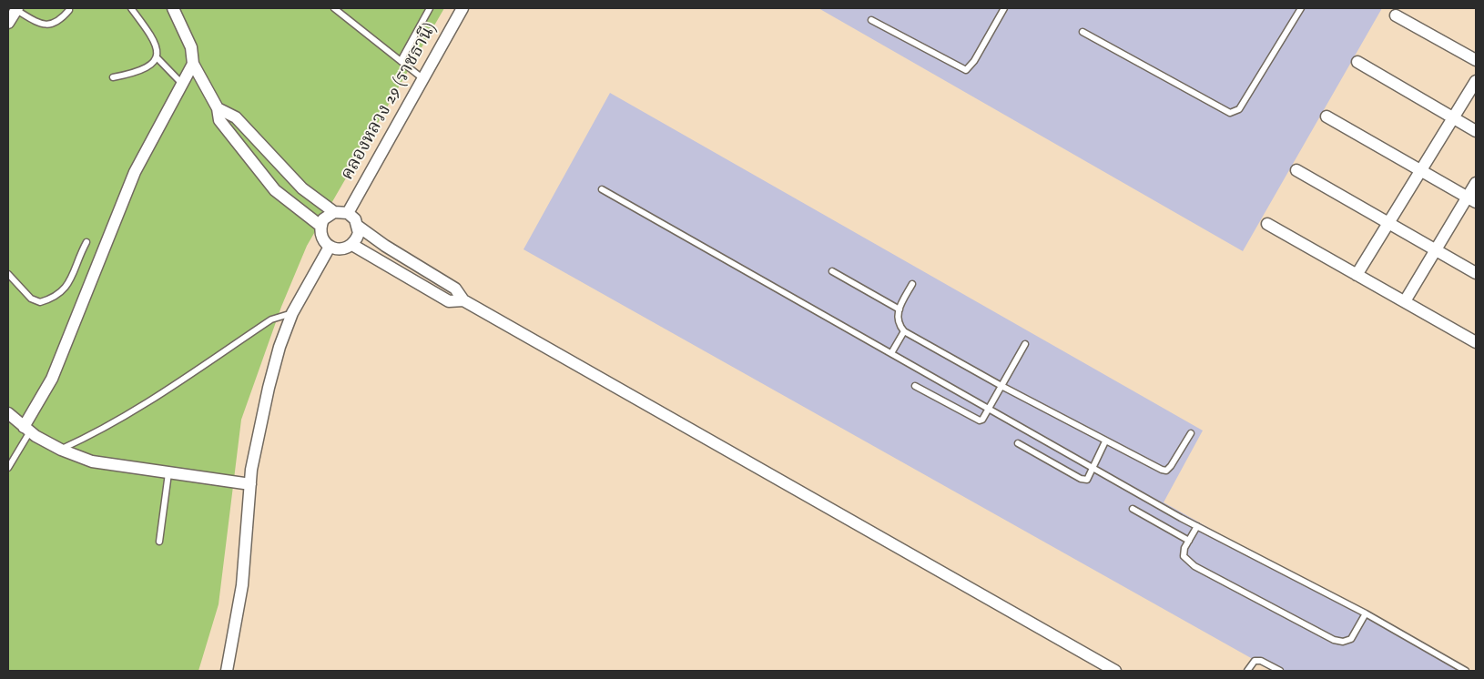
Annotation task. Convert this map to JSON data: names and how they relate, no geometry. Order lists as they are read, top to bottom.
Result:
{
  "streets": {
    "street": ["คลองหลวง 29 (ราชธานี)"]
  }
}
